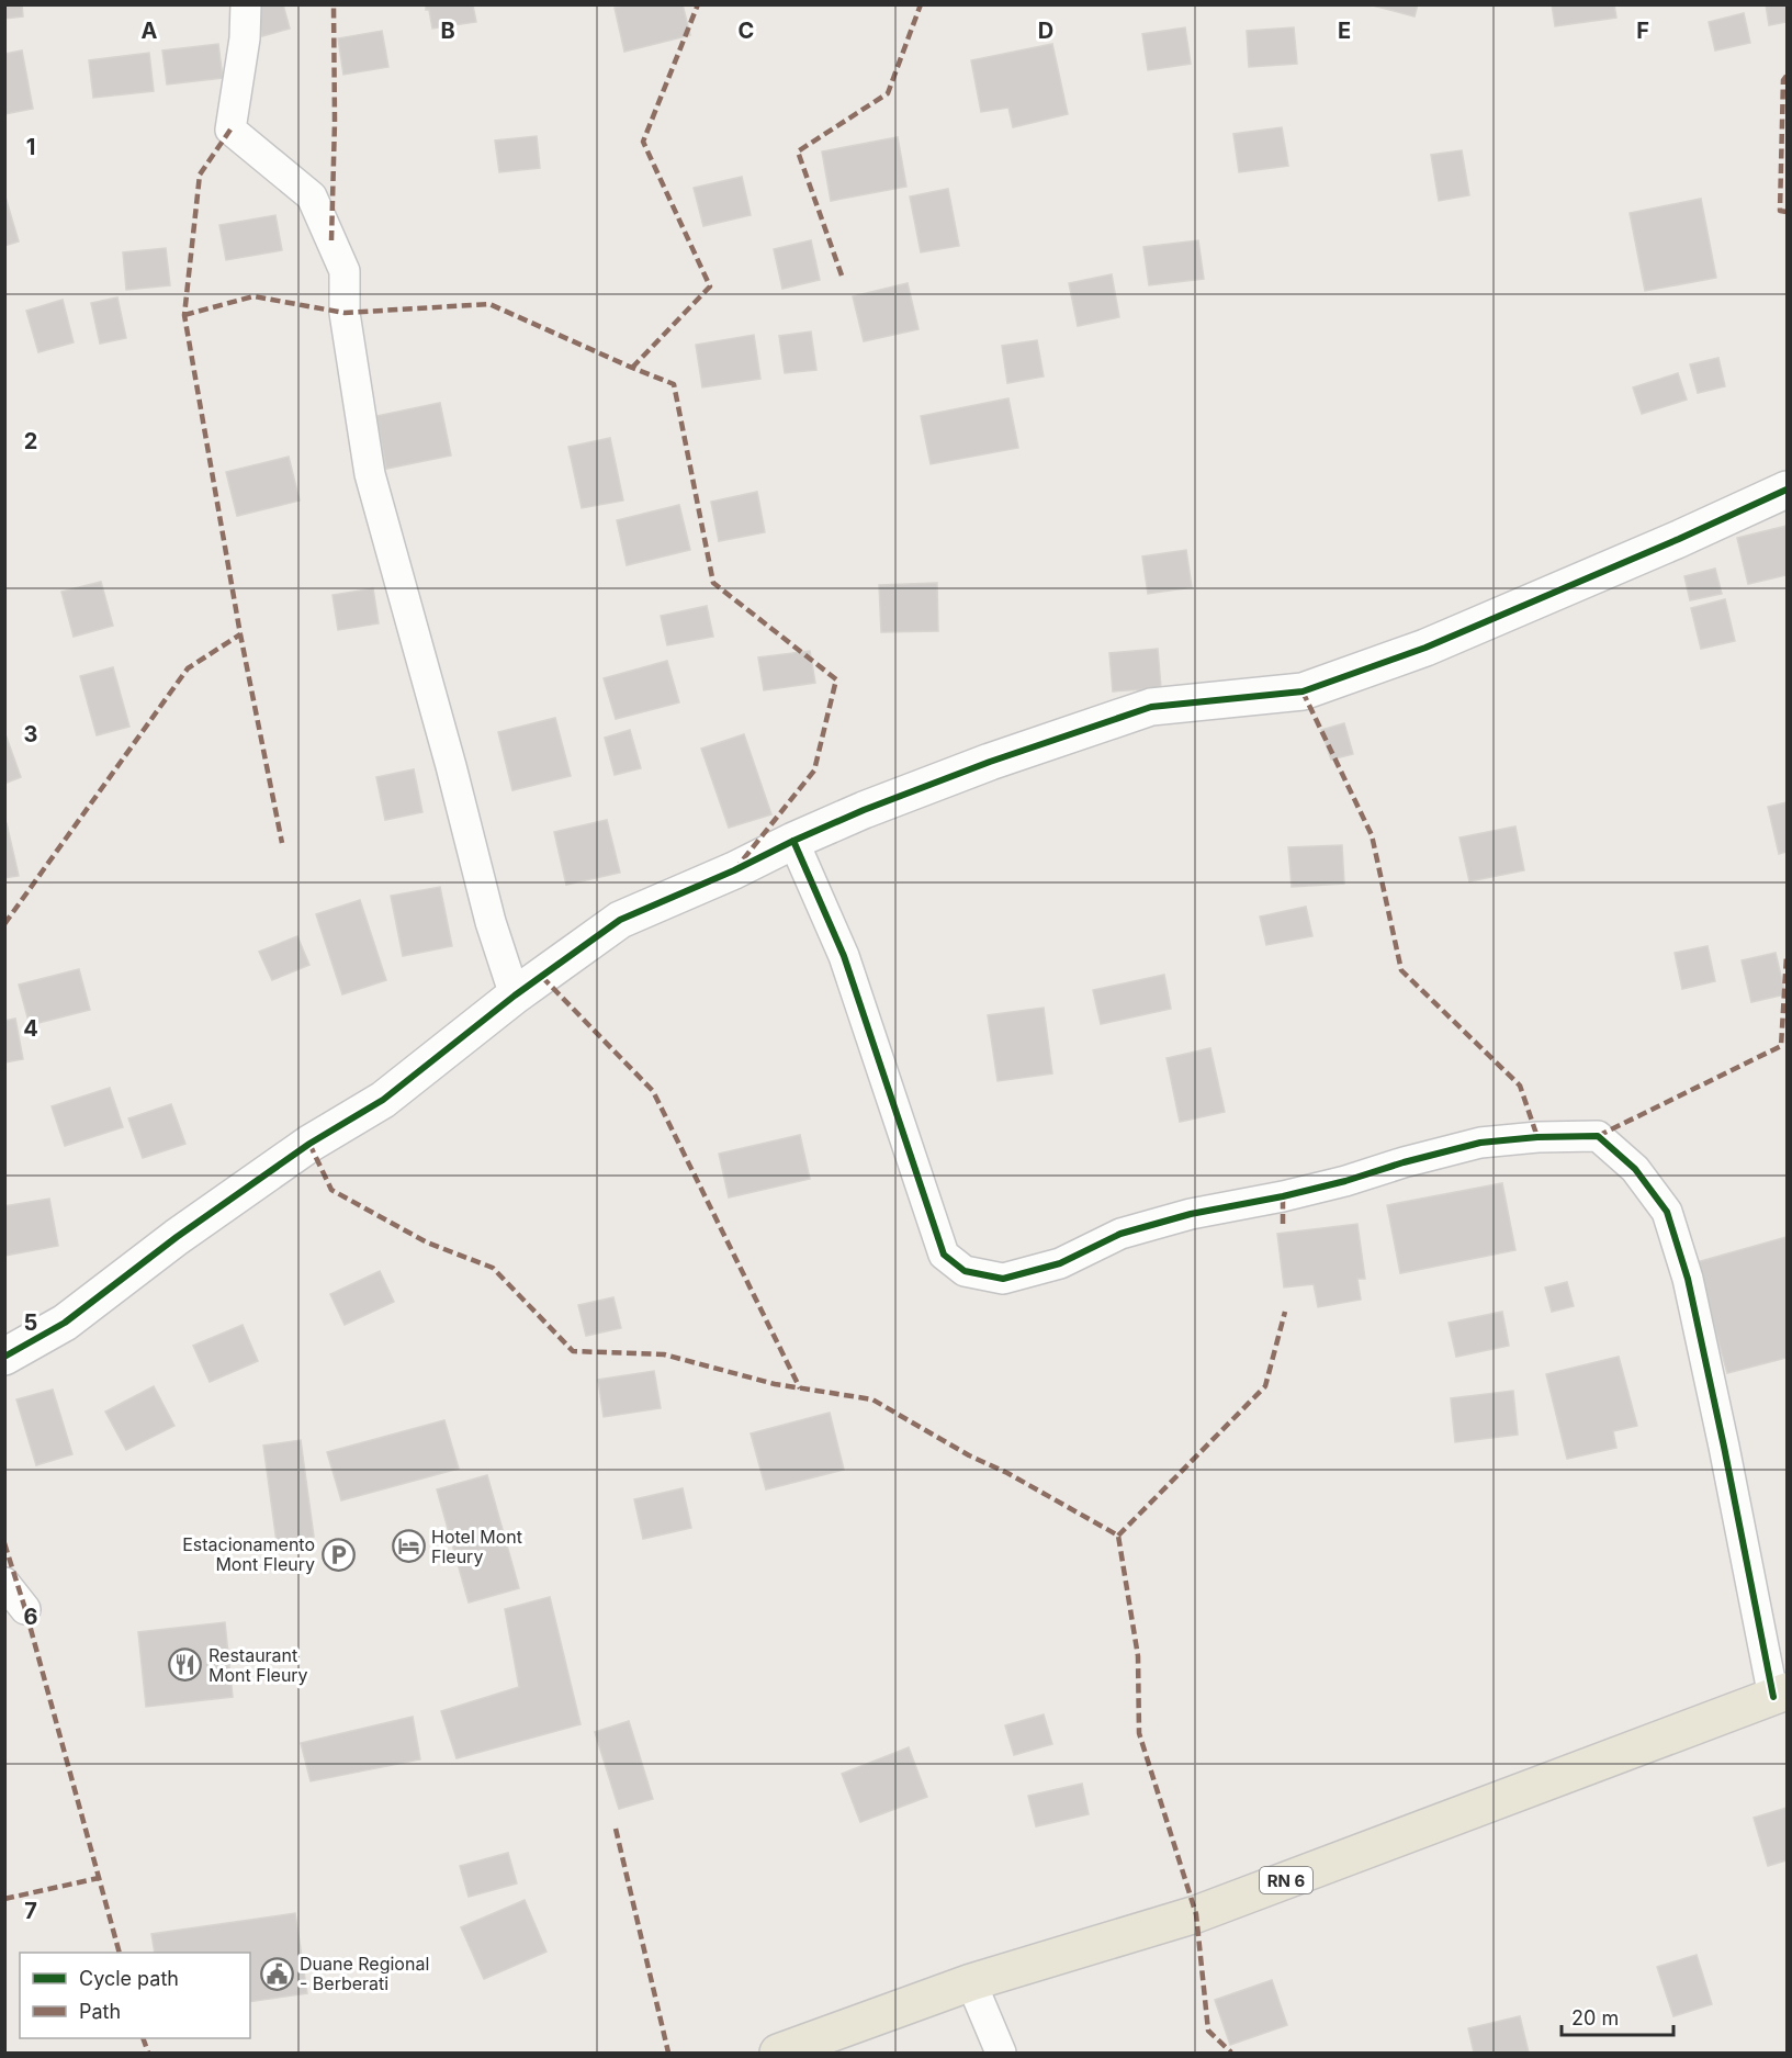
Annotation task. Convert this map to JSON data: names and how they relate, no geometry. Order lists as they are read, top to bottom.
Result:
{
  "streets": {
    "main road": ["RN 6"]
  },
  "places": {
    "hotel": ["Hotel Mont Fleury"],
    "parking": ["Estacionamento Mont Fleury"],
    "restaurant": ["Restaurant Mont Fleury"],
    "public building": ["Duane Regional - Berberati"]
  },
  "legend": ["Cycle path", "Path"],
  "scale_bar": "20 m",
  "grid": {
    "columns": [
      "A",
      "B",
      "C",
      "D",
      "E",
      "F"
    ],
    "rows": [
      "1",
      "2",
      "3",
      "4",
      "5",
      "6",
      "7"
    ]
  }
}
